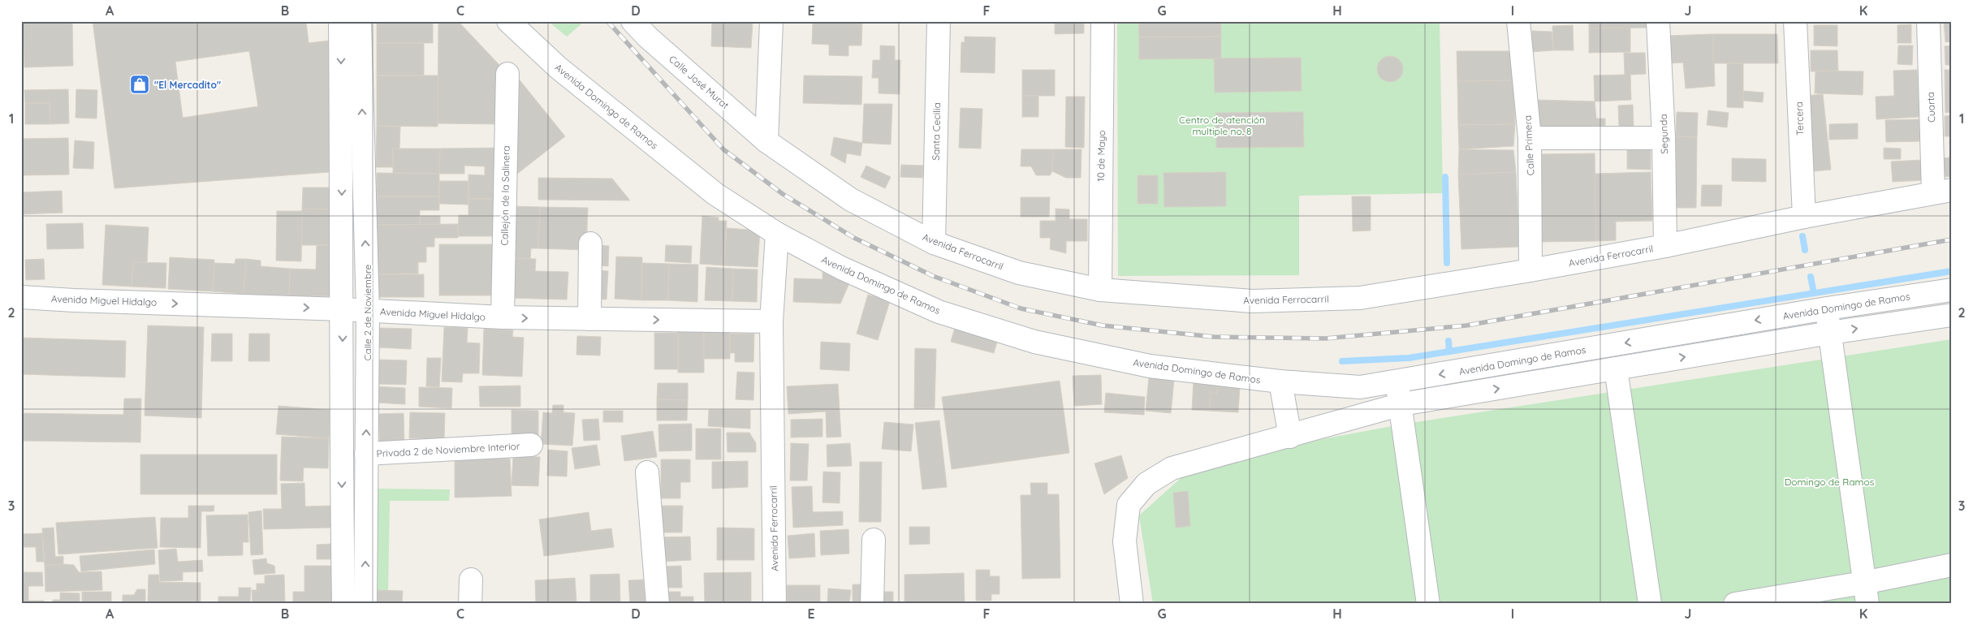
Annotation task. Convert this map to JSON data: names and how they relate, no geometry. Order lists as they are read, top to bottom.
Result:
{
  "streets": {
    "street": [
      "Calle José Murat",
      "Avenida Domingo de Ramos",
      "Cuarta",
      "Tercera",
      "Santa Cecilia",
      "Segunda",
      "Calle Primera",
      "10 de Mayo",
      "Callejón de la Salinera",
      "Avenida Ferrocarril",
      "Avenida Miguel Hidalgo",
      "Calle 2 de Noviembre",
      "Privada 2 de Noviembre Interior"
    ]
  },
  "crossings": [
    ["Calle José Murat", "Avenida Ferrocarril"],
    ["Avenida Domingo de Ramos", "Avenida Ferrocarril"],
    ["Cuarta", "Avenida Ferrocarril"],
    ["Tercera", "Avenida Ferrocarril"],
    ["Santa Cecilia", "Avenida Ferrocarril"],
    ["Segunda", "Avenida Ferrocarril"],
    ["Calle Primera", "Avenida Ferrocarril"],
    ["10 de Mayo", "Avenida Ferrocarril"],
    ["Callejón de la Salinera", "Avenida Miguel Hidalgo"],
    ["Avenida Ferrocarril", "Avenida Miguel Hidalgo"],
    ["Avenida Miguel Hidalgo", "Calle 2 de Noviembre"],
    ["Calle 2 de Noviembre", "Privada 2 de Noviembre Interior"]
  ],
  "one_way": ["Avenida Miguel Hidalgo"],
  "parks": ["Centro de atención multiple no. 8", "Domingo de Ramos"],
  "places": {
    "shop": ["\"El Mercadito\""]
  },
  "grid": {
    "columns": [
      "A",
      "B",
      "C",
      "D",
      "E",
      "F",
      "G",
      "H",
      "I",
      "J",
      "K"
    ],
    "rows": ["1", "2", "3"]
  }
}
